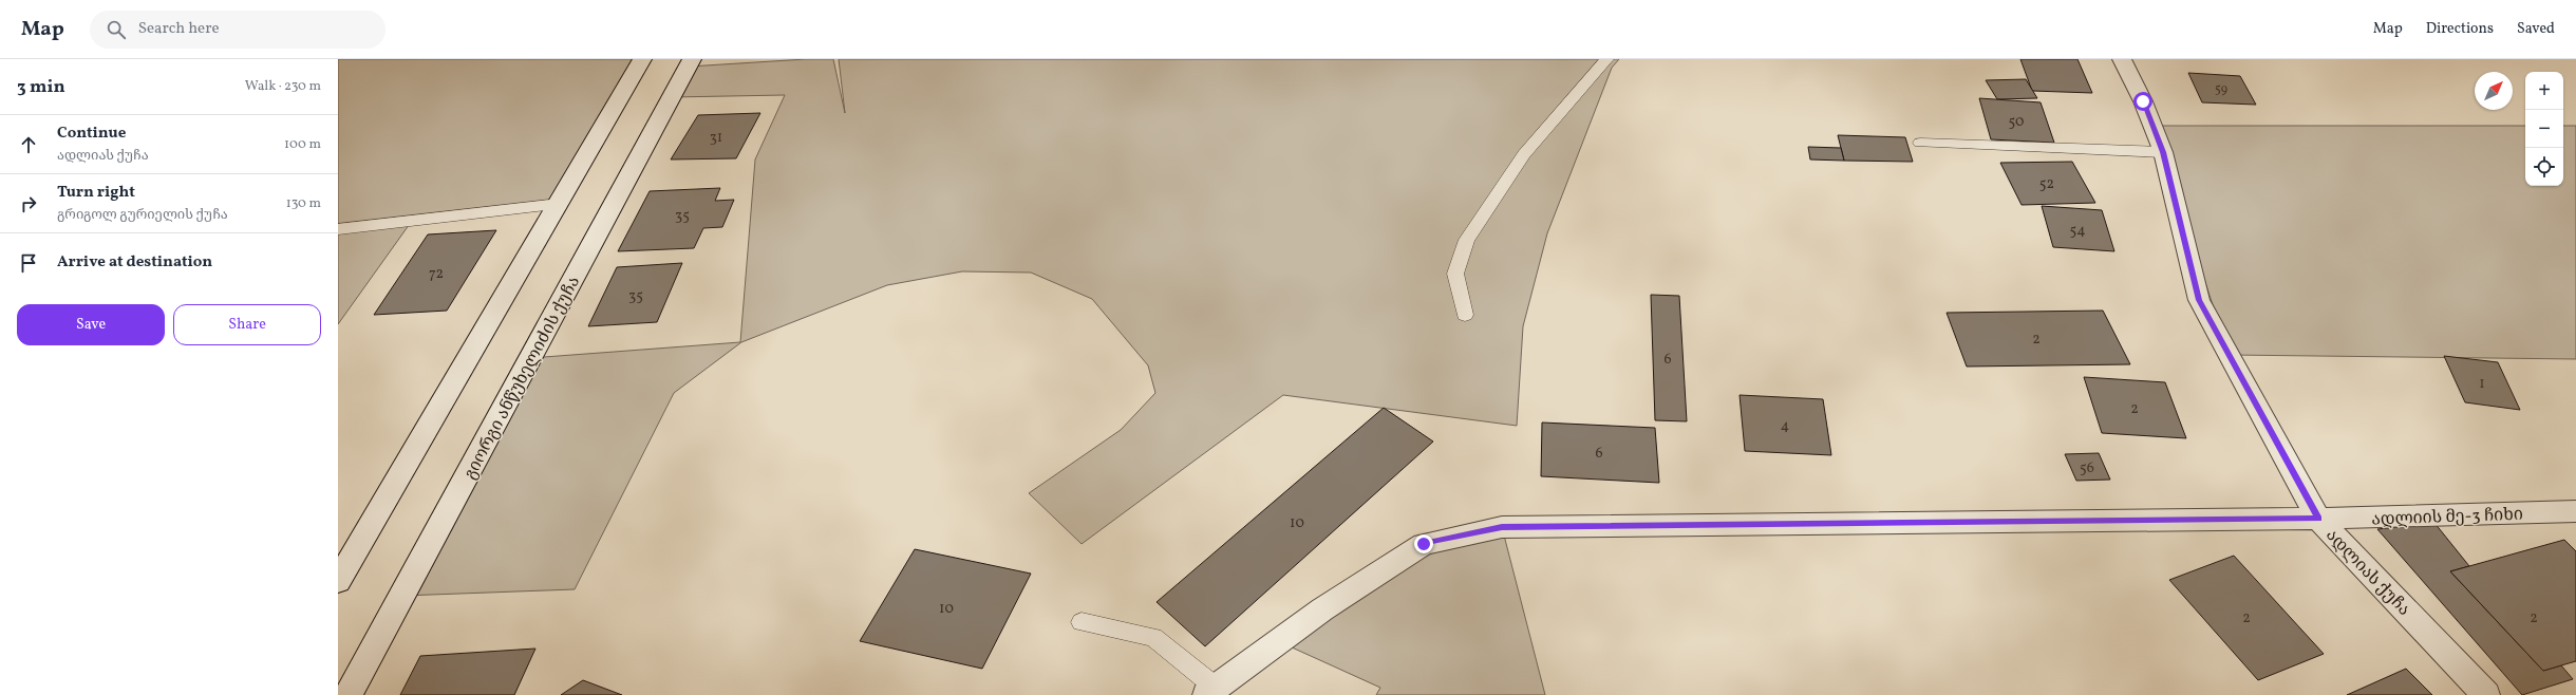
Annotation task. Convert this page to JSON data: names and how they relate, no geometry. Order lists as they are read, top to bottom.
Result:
{
  "streets": {
    "street": ["გიორგი ანწუხელიძის ქუჩა", "ადლიის მე-3 ჩიხი", "ადლიას ქუჩა"]
  },
  "crossings": [
    ["ადლიის მე-3 ჩიხი", "ადლიას ქუჩა"]
  ],
  "house_numbers": [
    "59",
    "50",
    "31",
    "52",
    "35",
    "54",
    "72",
    "35",
    "2",
    "6",
    "1",
    "2",
    "4",
    "6",
    "56",
    "10",
    "10",
    "2",
    "2"
  ],
  "north": "top right",
  "page": {
    "header": "Map",
    "search": "Search here",
    "nav": ["Map", "Directions", "Saved"],
    "heading": ["3 min", "Walk · 230 m"],
    "map_buttons": ["+", "−"],
    "list": [
      ["Continue", "ადლიას ქუჩა", "100 m"],
      ["Turn right", "გრიგოლ გურიელის ქუჩა", "130 m"],
      "Arrive at destination"
    ],
    "buttons": ["Save", "Share"]
  }
}
